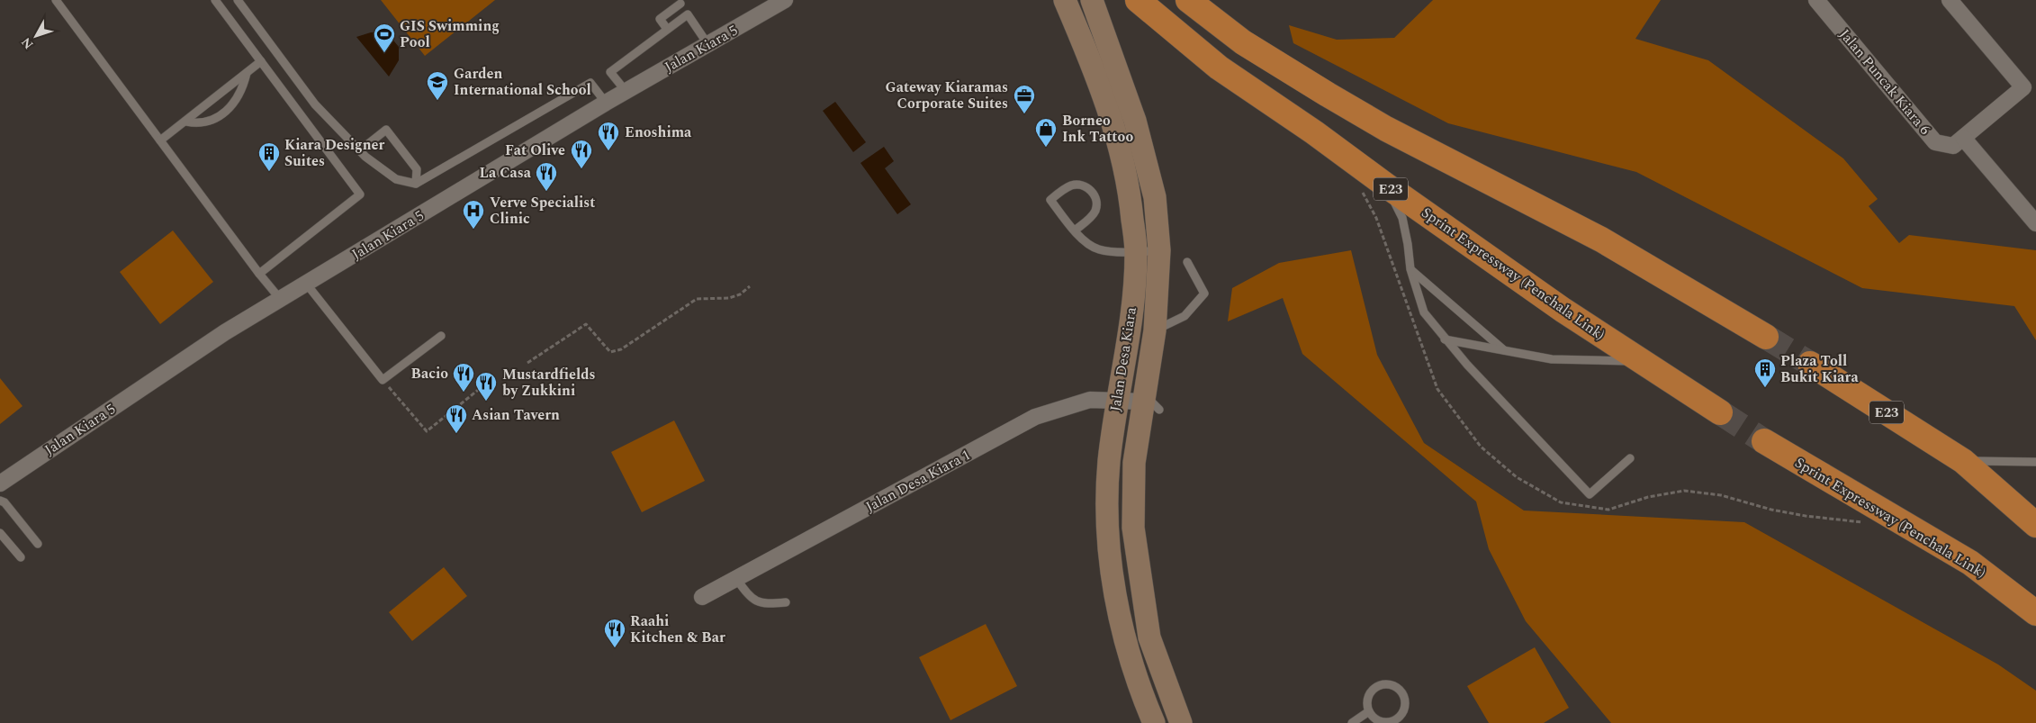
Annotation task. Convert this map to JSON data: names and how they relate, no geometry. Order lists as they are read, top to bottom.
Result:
{
  "streets": {
    "highway": ["E23", "Sprint Expressway (Penchala Link)"],
    "main road": ["Jalan Desa Kiara"],
    "street": ["Jalan Kiara 5", "Jalan Puncak Kiara 6", "Jalan Desa Kiara 1"]
  },
  "crossings": [
    ["Jalan Desa Kiara", "Jalan Desa Kiara 1"]
  ],
  "places": {
    "sports": ["GIS Swimming Pool"],
    "school or university": ["Garden International School"],
    "office": ["Gateway Kiaramas Corporate Suites"],
    "shop": ["Borneo Ink Tattoo"],
    "restaurant": [
      "Enoshima",
      "Fat Olive",
      "La Casa",
      "Bacio",
      "Mustardfields by Zukkini",
      "Asian Tavern",
      "Raahi Kitchen & Bar"
    ],
    "building": ["Kiara Designer Suites", "Plaza Toll Bukit Kiara"],
    "hospital": ["Verve Specialist Clinic"]
  },
  "north": "bottom left"
}
